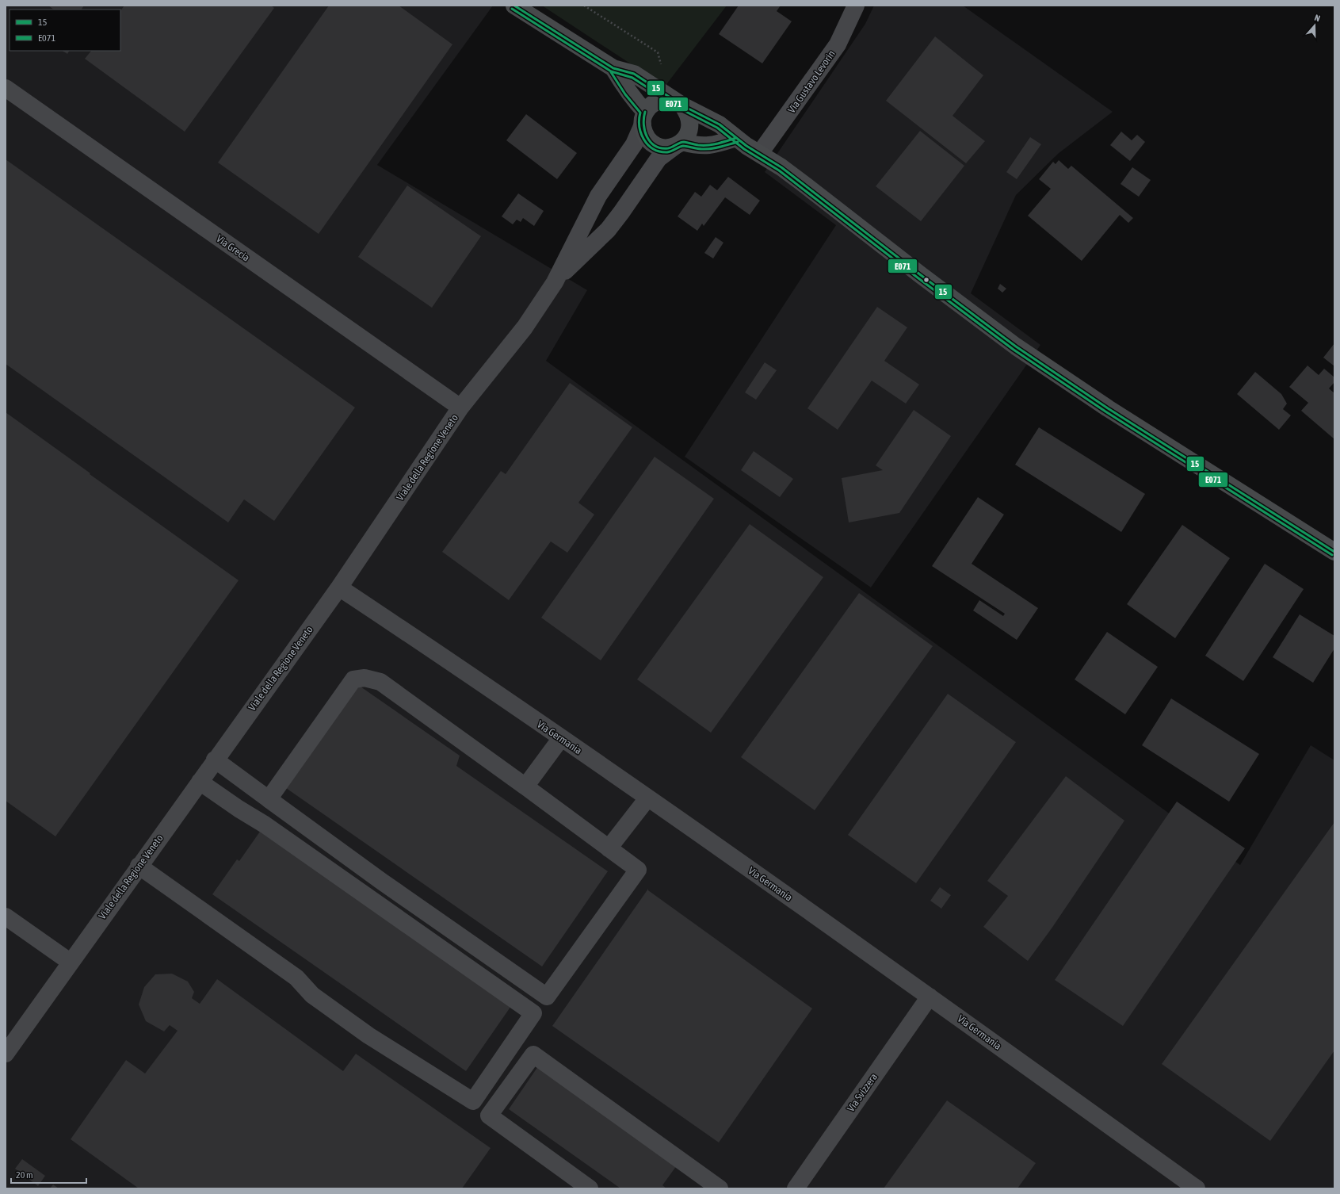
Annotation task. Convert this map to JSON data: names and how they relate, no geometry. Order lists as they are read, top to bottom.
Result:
{
  "streets": {
    "street": [
      "Via Gustavo Levorin",
      "Via Grecia",
      "Viale della Regione Veneto",
      "Via Germania",
      "Via Svizzera"
    ]
  },
  "crossings": [
    ["Via Grecia", "Viale della Regione Veneto"],
    ["Viale della Regione Veneto", "Via Germania"],
    ["Via Germania", "Via Svizzera"]
  ],
  "lines": ["transit line 15", "transit line E071"],
  "legend": ["15", "E071"],
  "scale_bar": "20 m",
  "north": "top"
}
